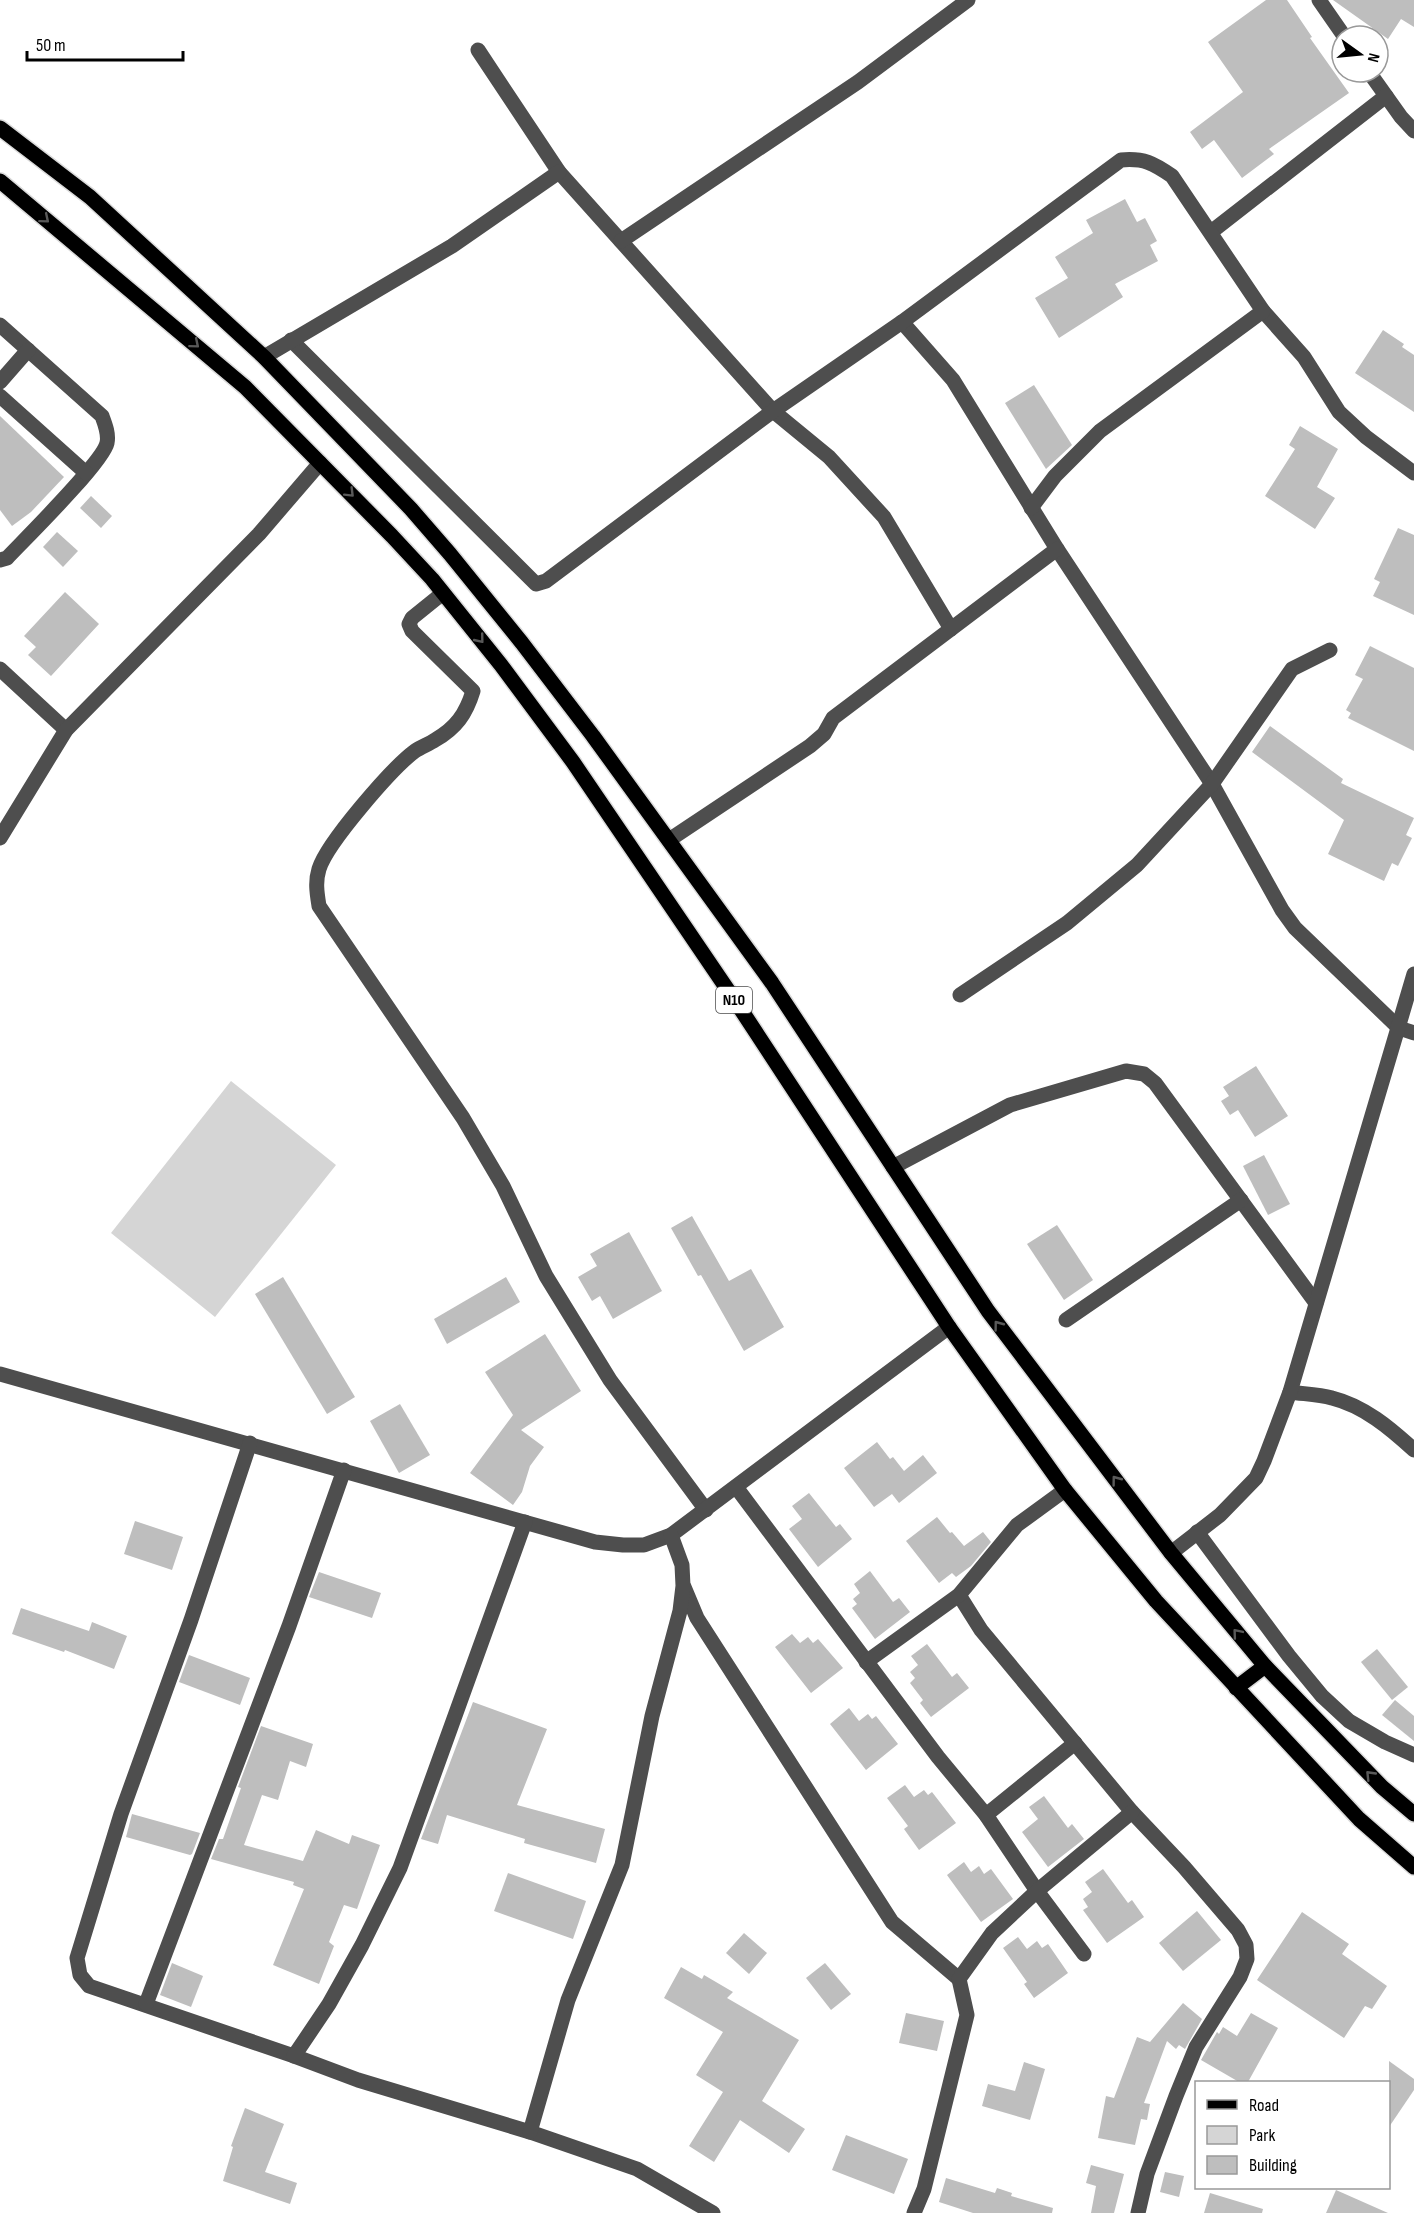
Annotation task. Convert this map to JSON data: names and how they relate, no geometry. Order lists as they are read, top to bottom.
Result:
{
  "streets": {
    "main road": ["N10"]
  },
  "legend": ["Road", "Park", "Building"],
  "scale_bar": "50 m",
  "north": "right"
}
